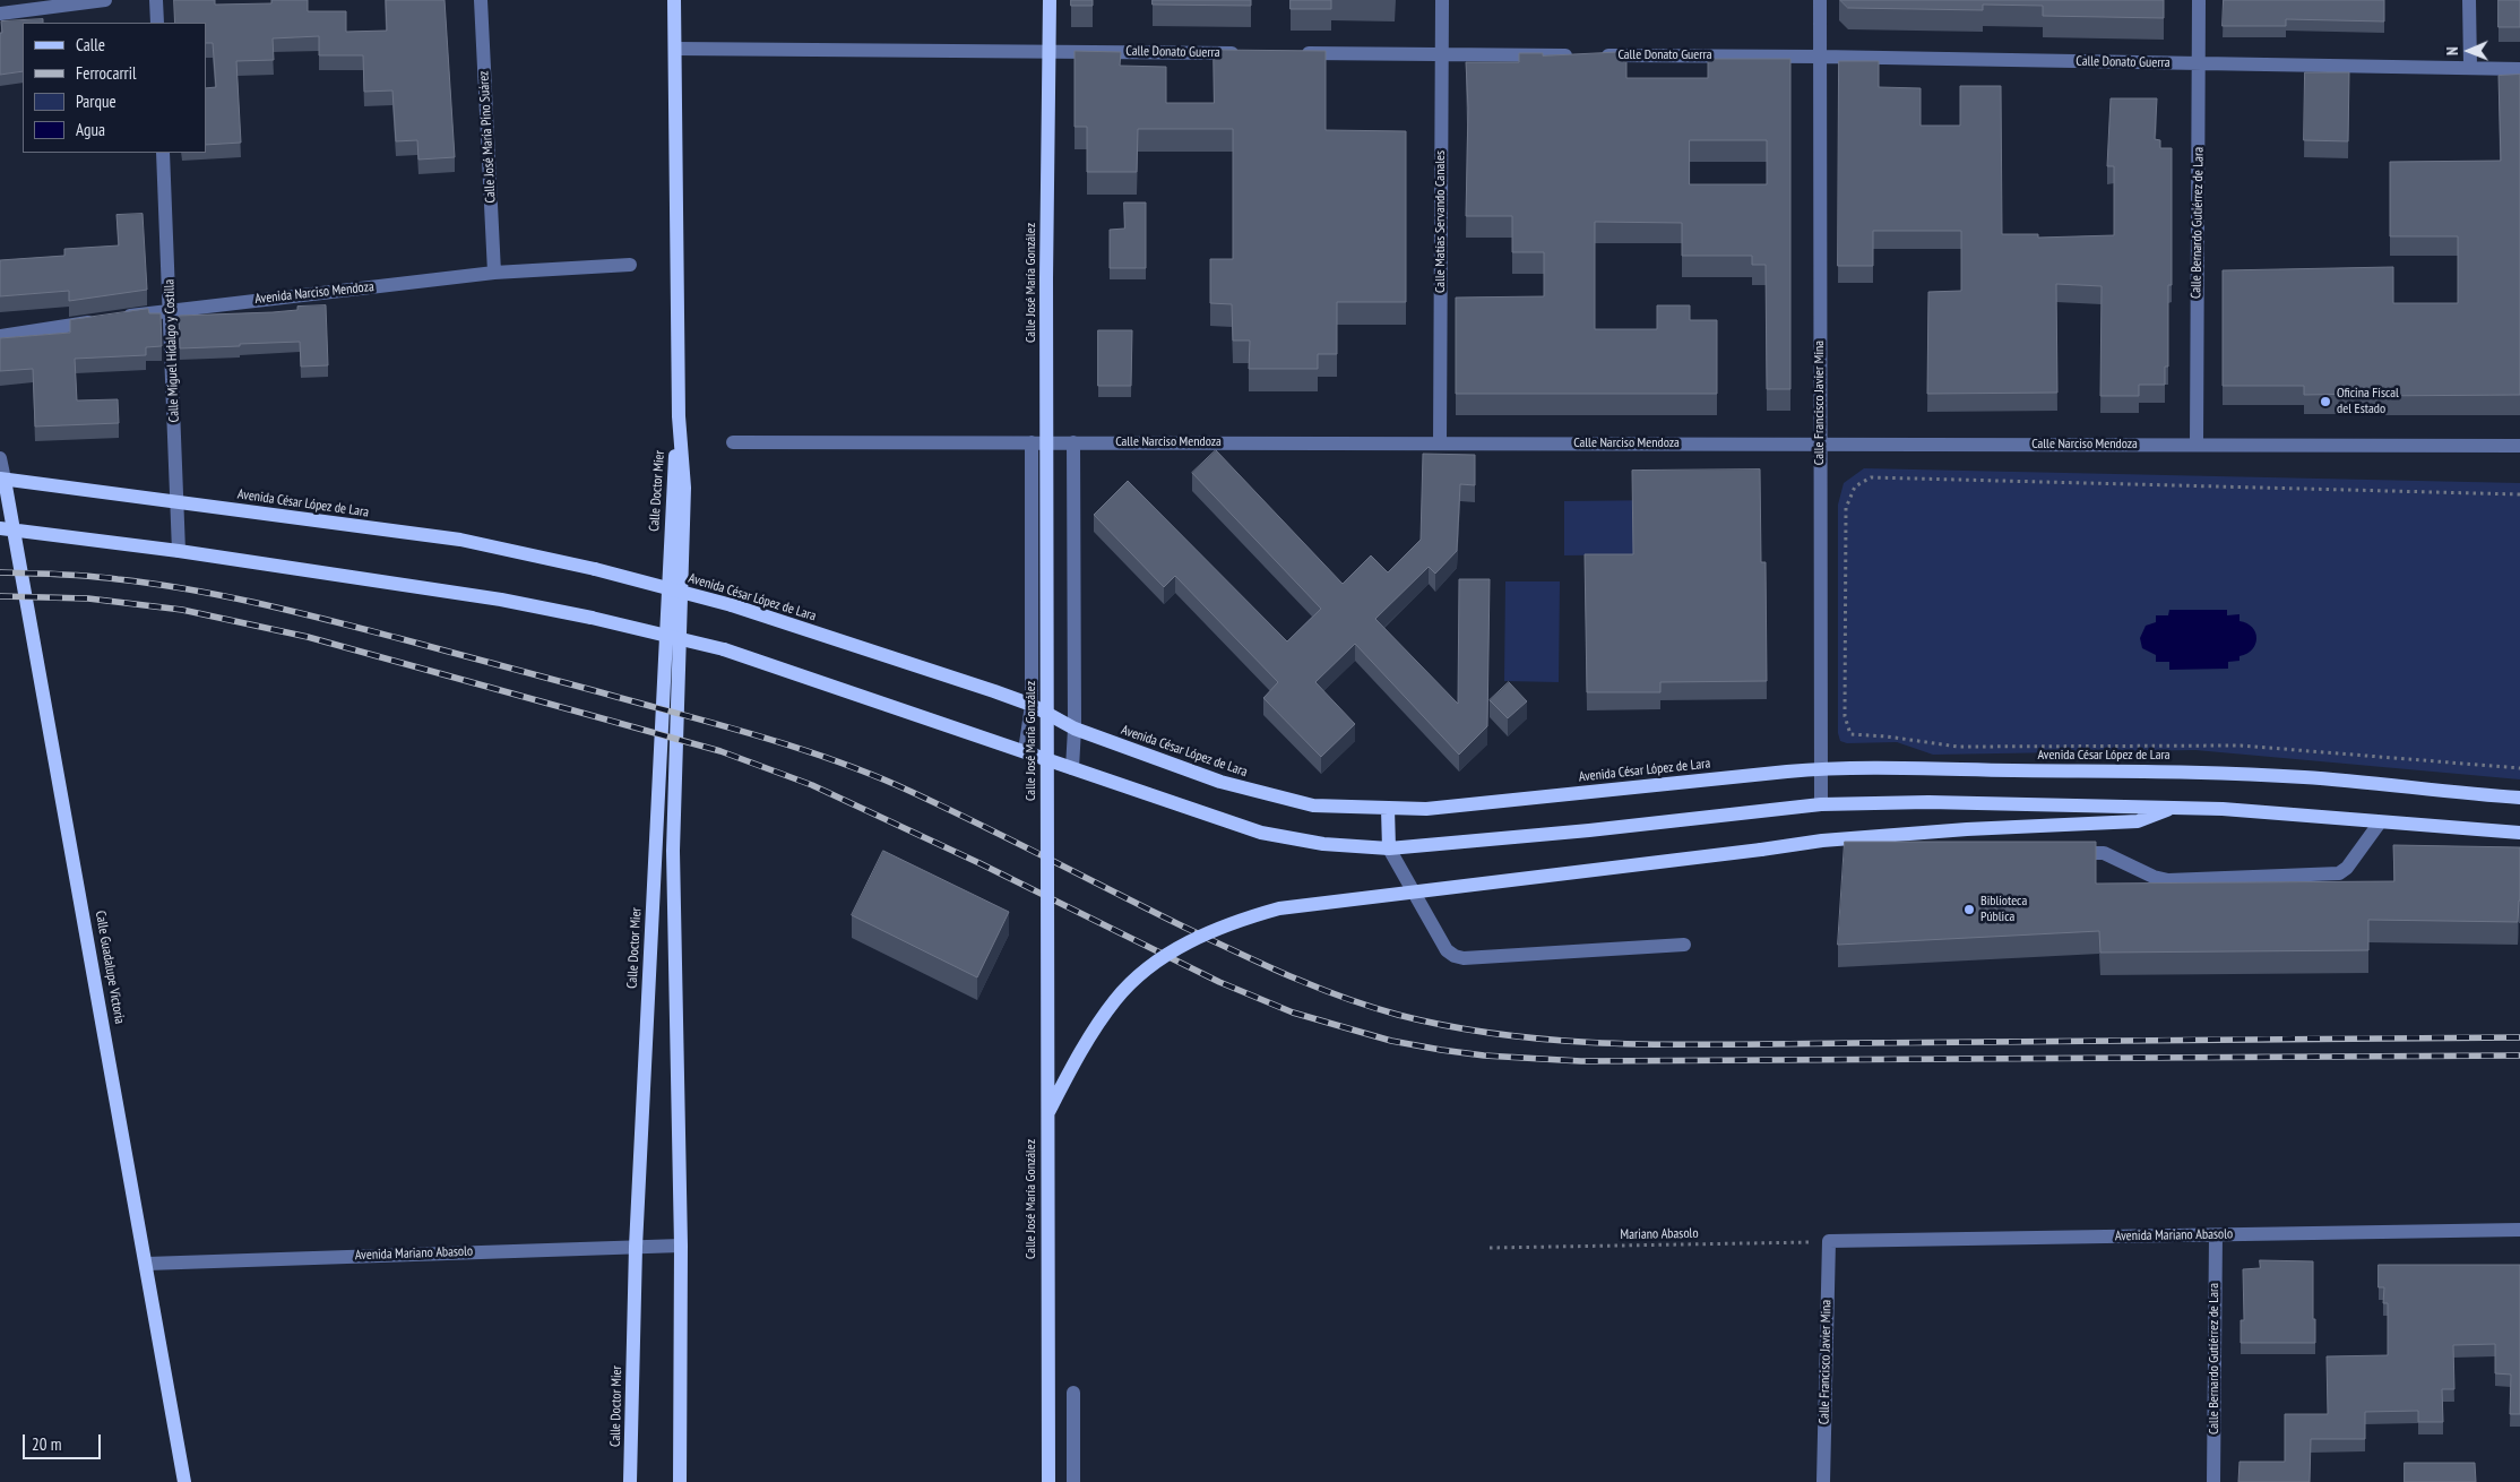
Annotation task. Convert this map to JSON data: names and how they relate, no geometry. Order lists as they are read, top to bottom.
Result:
{
  "streets": {
    "main road": [
      "Calle José María González",
      "Calle Doctor Mier",
      "Avenida César López de Lara",
      "Calle Guadalupe Victoria"
    ],
    "street": [
      "Calle Donato Guerra",
      "Calle José María Pino Suárez",
      "Calle Matías Servando Canales",
      "Calle Bernardo Gutiérrez de Lara",
      "Avenida Narciso Mendoza",
      "Calle Miguel Hidalgo y Costilla",
      "Calle Francisco Javier Mina",
      "Calle Narciso Mendoza",
      "Avenida Mariano Abasolo"
    ],
    "path": ["Mariano Abasolo"]
  },
  "crossings": [
    ["Calle Donato Guerra", "Calle Bernardo Gutiérrez de Lara"],
    ["Calle Donato Guerra", "Calle José María González"],
    ["Calle Donato Guerra", "Calle Francisco Javier Mina"],
    ["Calle Donato Guerra", "Calle Doctor Mier"],
    ["Calle José María Pino Suárez", "Avenida Narciso Mendoza"],
    ["Calle Matías Servando Canales", "Calle Narciso Mendoza"],
    ["Calle Bernardo Gutiérrez de Lara", "Calle Narciso Mendoza"],
    ["Calle Bernardo Gutiérrez de Lara", "Avenida Mariano Abasolo"],
    ["Avenida Narciso Mendoza", "Calle Miguel Hidalgo y Costilla"],
    ["Calle Miguel Hidalgo y Costilla", "Avenida César López de Lara"],
    ["Calle Francisco Javier Mina", "Calle Narciso Mendoza"],
    ["Calle Francisco Javier Mina", "Avenida César López de Lara"],
    ["Calle Francisco Javier Mina", "Mariano Abasolo"],
    ["Calle Francisco Javier Mina", "Avenida Mariano Abasolo"],
    ["Calle Doctor Mier", "Avenida Mariano Abasolo"],
    ["Avenida César López de Lara", "Calle Guadalupe Victoria"],
    ["Calle Guadalupe Victoria", "Avenida Mariano Abasolo"],
    ["Mariano Abasolo", "Avenida Mariano Abasolo"]
  ],
  "places": ["Oficina Fiscal del Estado", "Biblioteca Pública"],
  "legend": [
    "Calle",
    "Ferrocarril",
    "Parque",
    "Agua"
  ],
  "scale_bar": "20 m",
  "north": "left"
}
